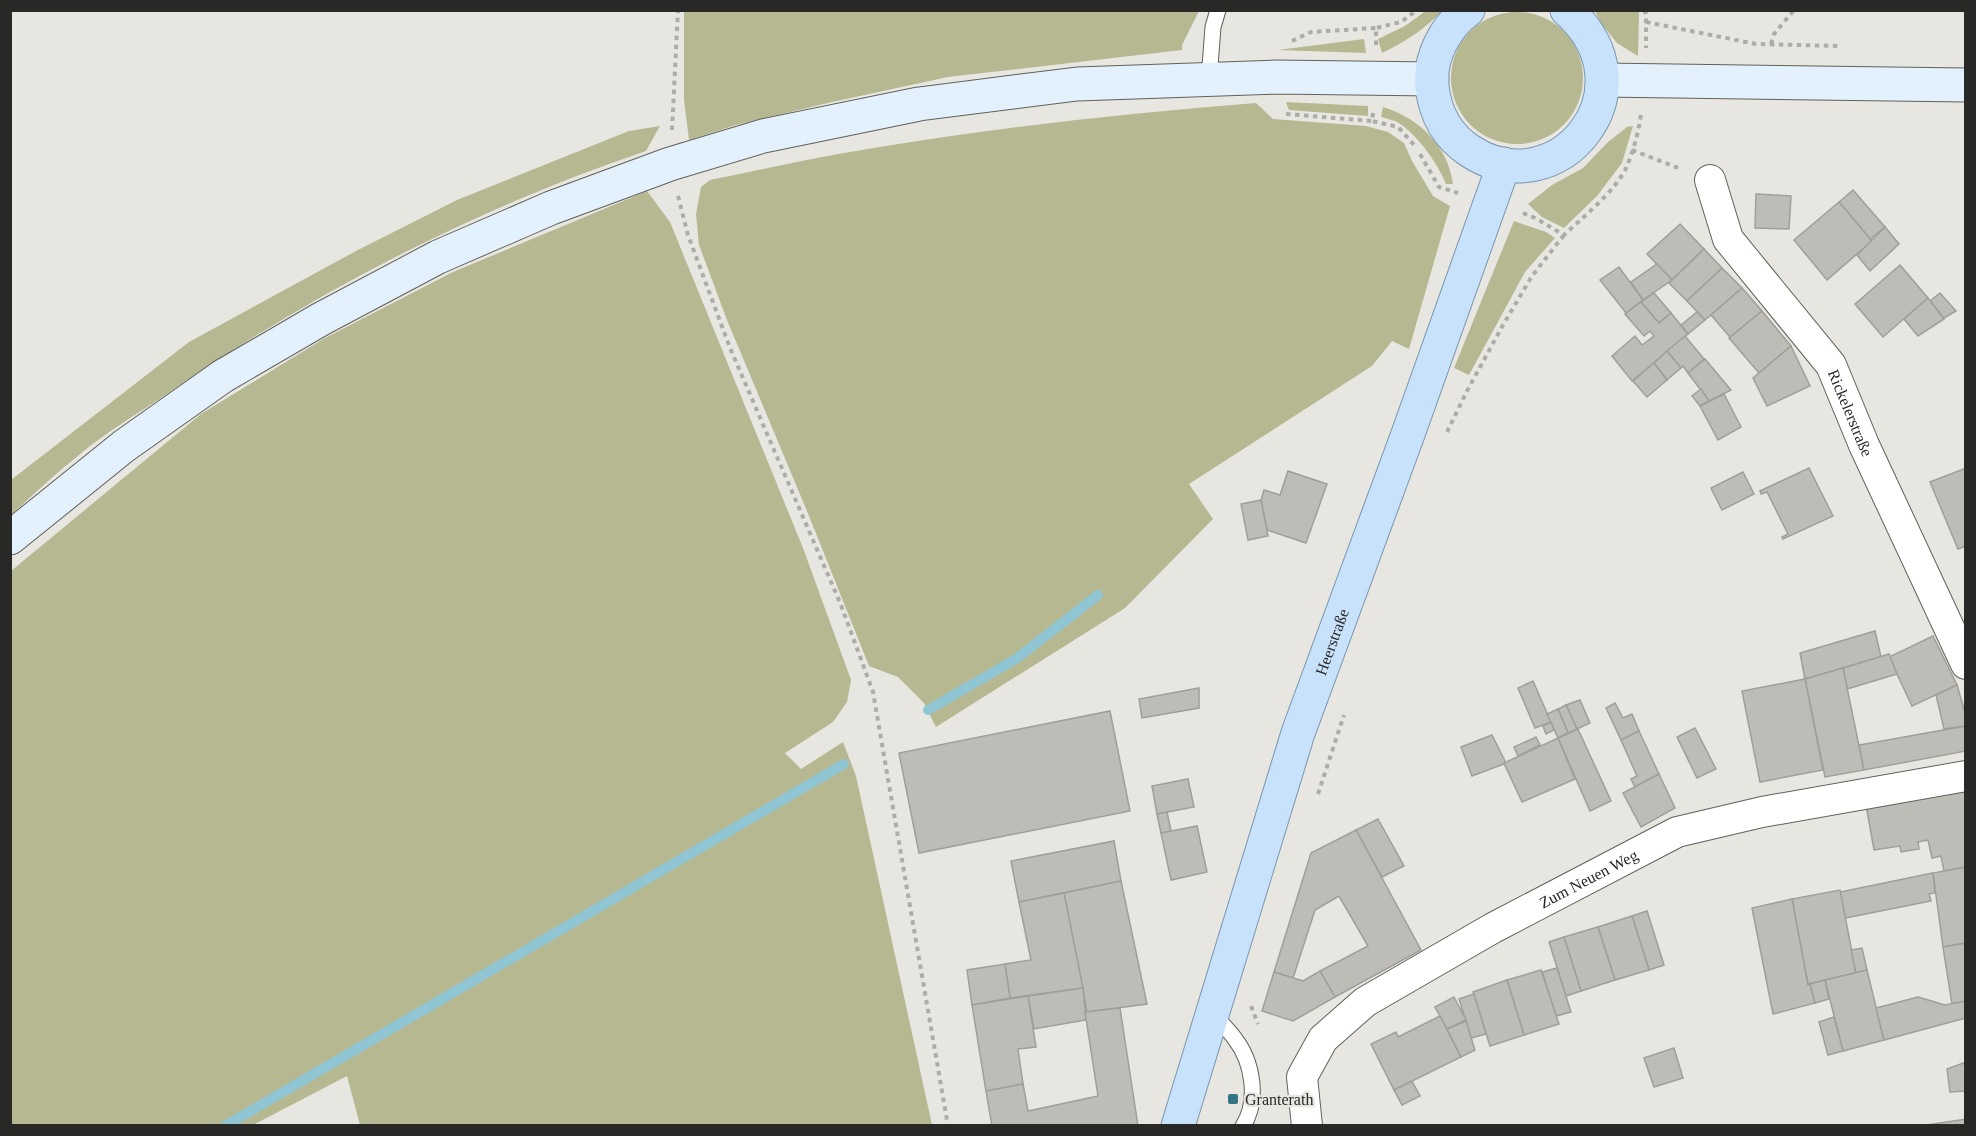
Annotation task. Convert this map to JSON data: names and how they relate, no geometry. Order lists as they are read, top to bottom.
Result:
{
  "streets": {
    "main road": ["Heerstraße"],
    "street": ["Rickelerstraße", "Zum Neuen Weg"]
  },
  "places": {
    "transit": ["Granterath"]
  }
}
